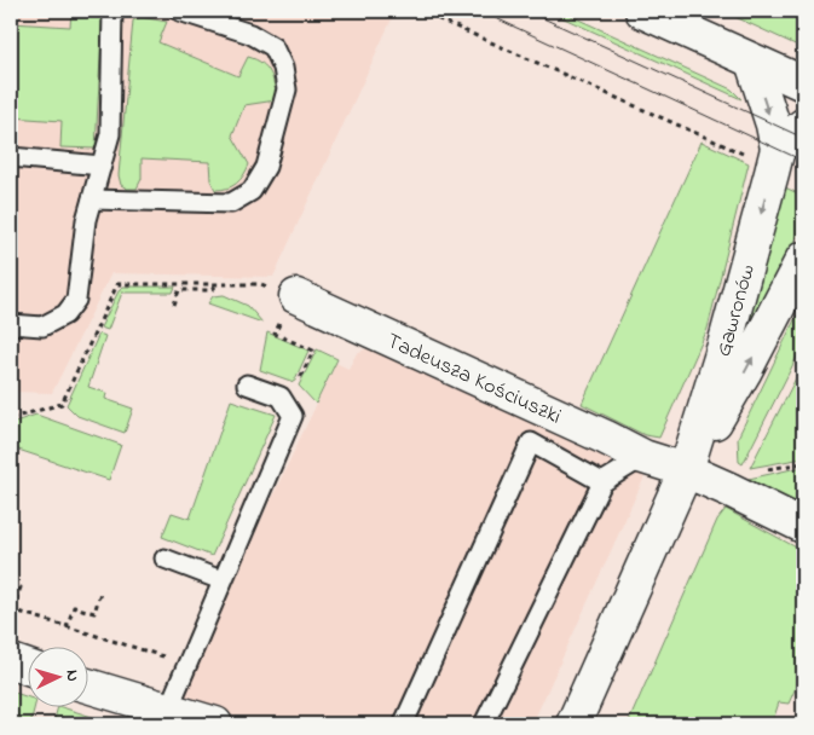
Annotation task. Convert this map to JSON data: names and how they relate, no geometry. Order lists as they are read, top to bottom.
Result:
{
  "streets": {
    "street": ["Gawronów", "Tadeusza Kościuszki"]
  },
  "crossings": [
    ["Gawronów", "Tadeusza Kościuszki"]
  ],
  "north": "right"
}
